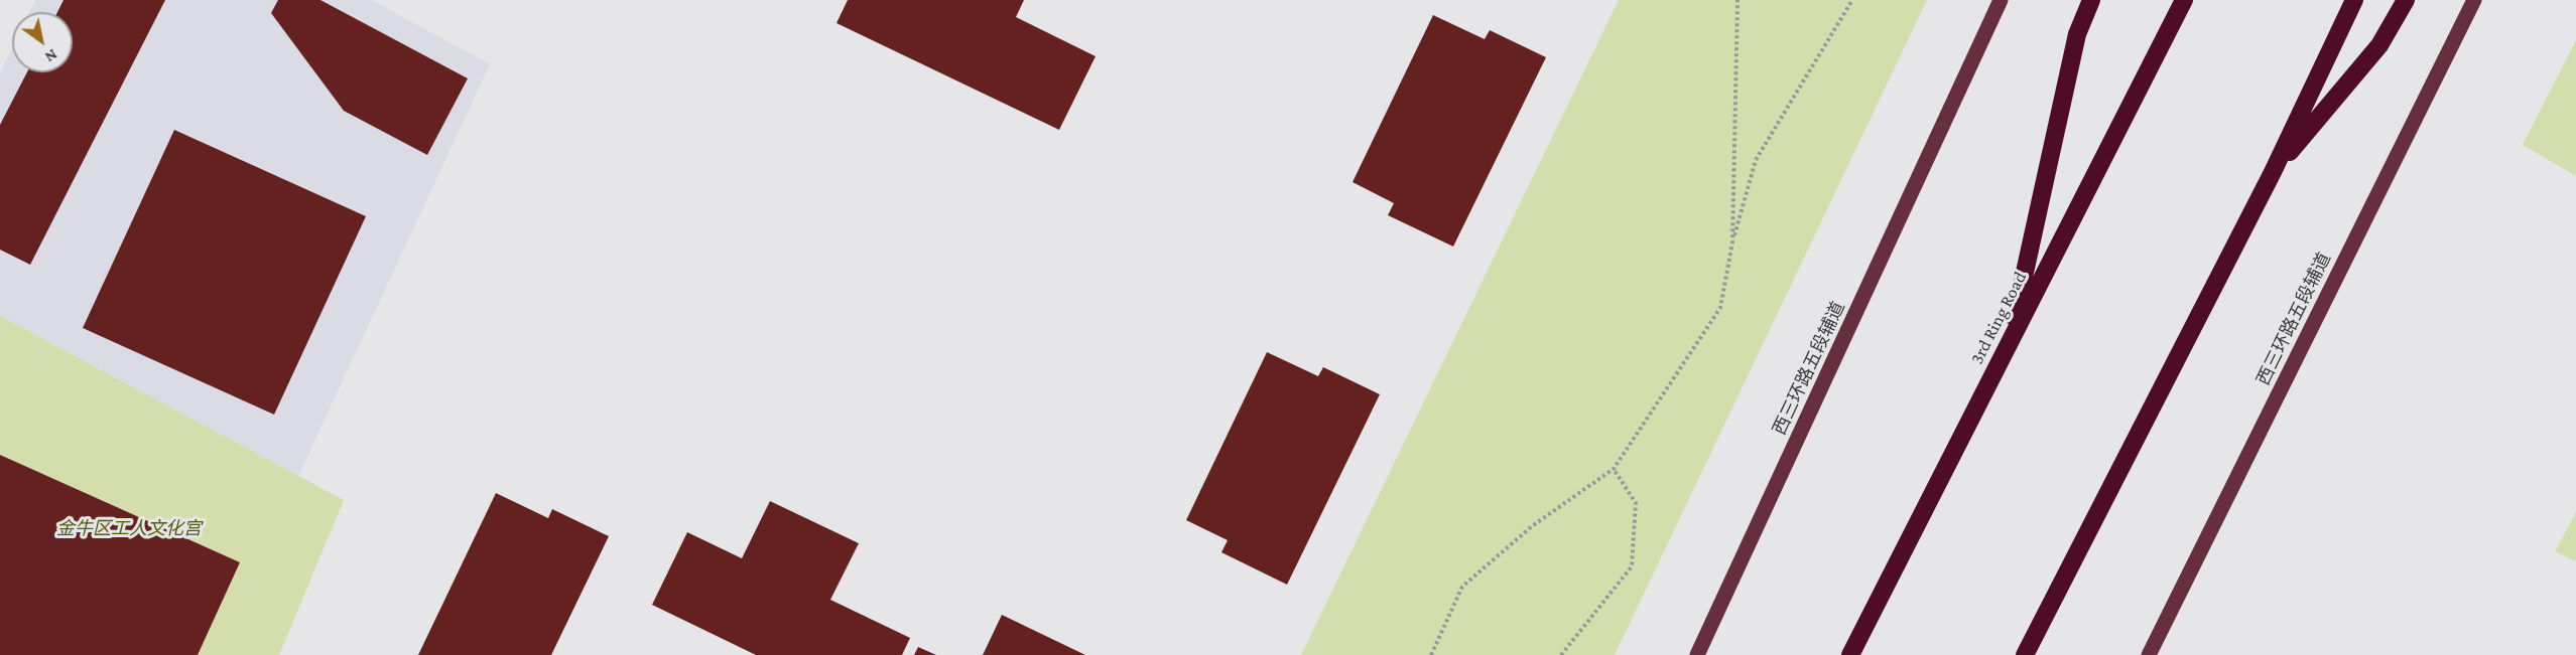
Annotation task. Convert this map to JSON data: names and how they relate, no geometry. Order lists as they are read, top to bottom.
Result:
{
  "streets": {
    "highway": ["3rd Ring Road"],
    "main road": ["西三环路五段辅道"]
  },
  "parks": ["金牛区工人文化宫"],
  "north": "bottom right"
}
